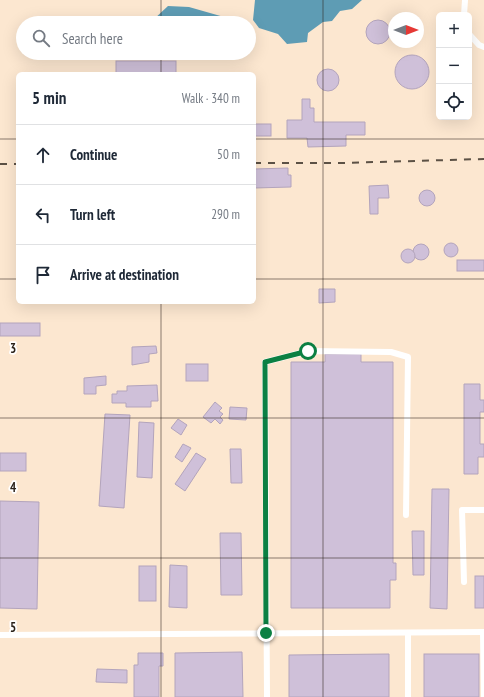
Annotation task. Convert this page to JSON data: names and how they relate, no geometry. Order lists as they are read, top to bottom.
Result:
{
  "north": "right",
  "page": {
    "map_buttons": ["+", "−"],
    "search": "Search here",
    "heading": ["5 min", "Walk · 340 m"],
    "list": [
      ["Continue", "50 m"],
      ["Turn left", "290 m"],
      "Arrive at destination"
    ]
  },
  "grid": {
    "rows": ["3", "4", "5"]
  }
}
